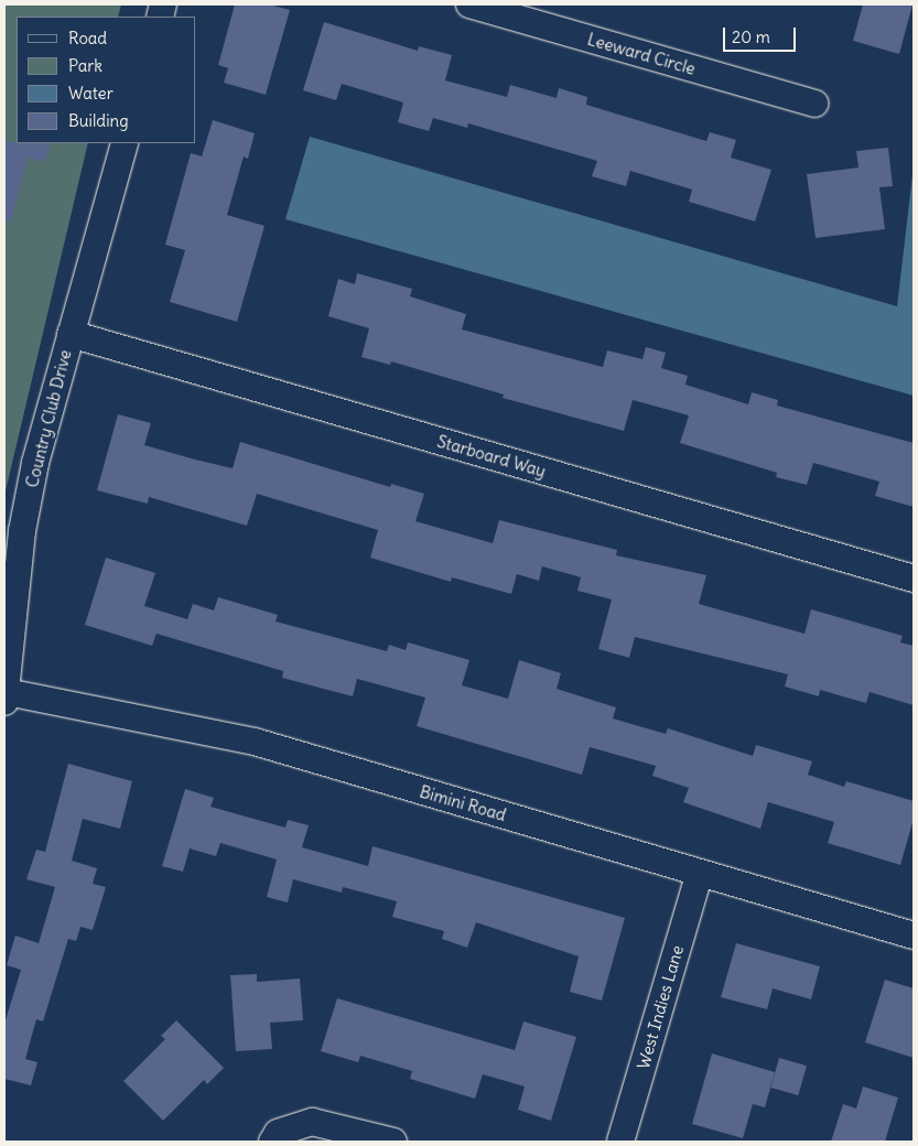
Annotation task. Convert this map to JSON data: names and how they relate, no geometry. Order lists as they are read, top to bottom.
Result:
{
  "streets": {
    "street": [
      "Leeward Circle",
      "Country Club Drive",
      "Starboard Way",
      "Bimini Road",
      "West Indies Lane"
    ]
  },
  "crossings": [
    ["Country Club Drive", "Starboard Way"],
    ["Country Club Drive", "Bimini Road"],
    ["Bimini Road", "West Indies Lane"]
  ],
  "legend": [
    "Road",
    "Park",
    "Water",
    "Building"
  ],
  "scale_bar": "20 m"
}
